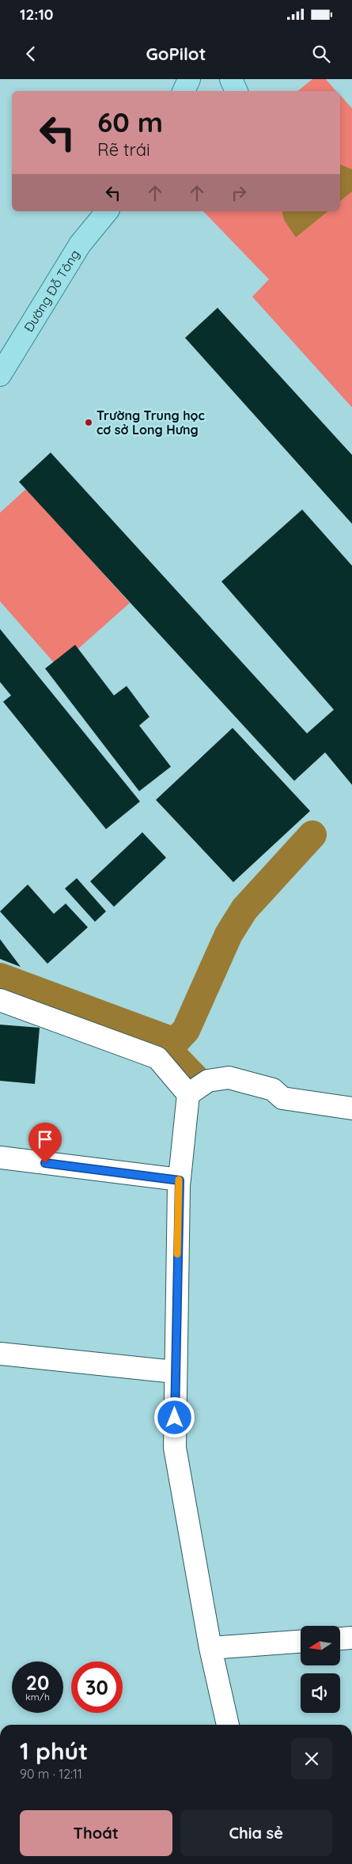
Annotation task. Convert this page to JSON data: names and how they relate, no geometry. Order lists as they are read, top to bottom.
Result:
{
  "streets": {
    "main road": ["Đường Đỗ Tông"]
  },
  "places": ["Trường Trung học cơ sở Long Hưng"],
  "north": "left",
  "page": {
    "status": "12:10",
    "header": "GoPilot",
    "turn": ["60 m", "Rẽ trái"],
    "speed": "20 km/h",
    "limit": "30",
    "heading": ["1 phút", "90 m · 12:11"],
    "buttons": ["Thoát", "Chia sẻ"]
  }
}
